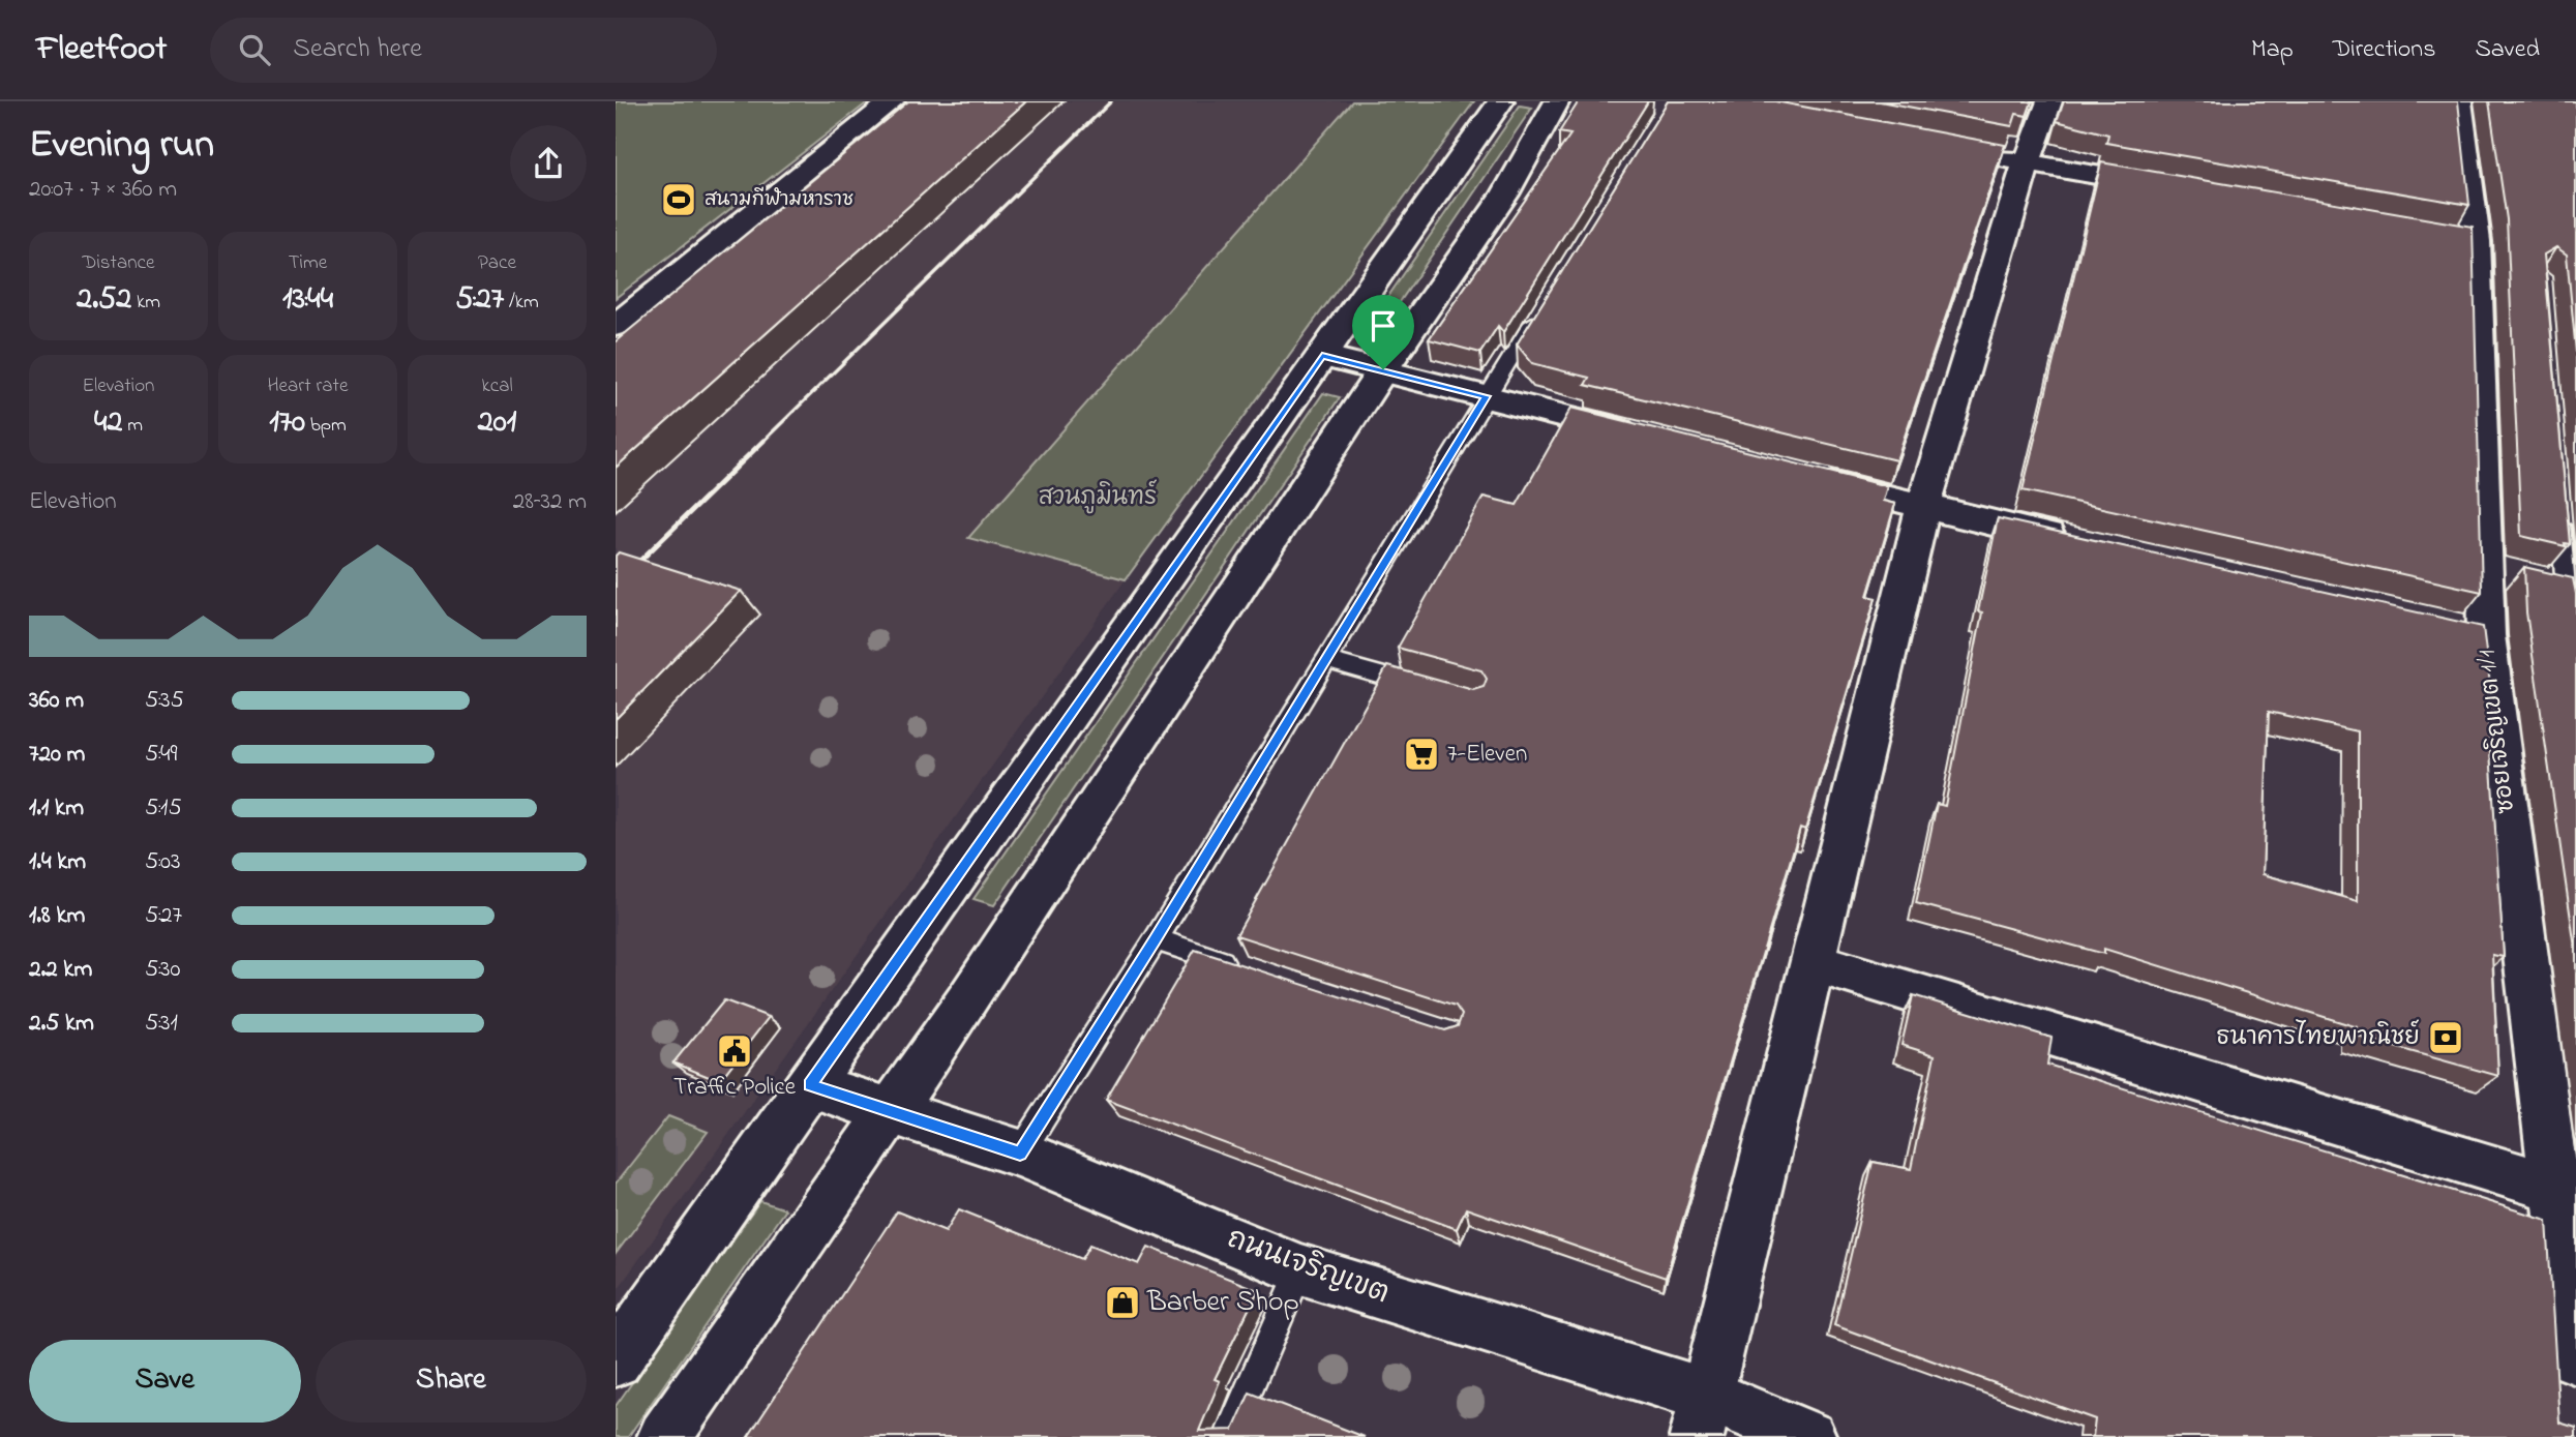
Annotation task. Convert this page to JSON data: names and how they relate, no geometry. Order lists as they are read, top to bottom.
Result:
{
  "streets": {
    "street": ["ซอยเจริญเขต 1/1", "ถนนเจริญเขต"]
  },
  "parks": ["สวนภูมินทร์"],
  "places": {
    "sports": ["สนามกีฬามหาราช"],
    "supermarket": ["7-Eleven"],
    "bank": ["ธนาคารไทยพาณิชย์"],
    "public building": ["Traffic Police"],
    "shop": ["Barber Shop"]
  },
  "page": {
    "header": "Fleetfoot",
    "search": "Search here",
    "nav": ["Map", "Directions", "Saved"],
    "heading": ["Evening run", "20:07 · 7 × 360 m"],
    "stats": [
      ["Distance", "2.52 km"],
      ["Time", "13:44"],
      ["Pace", "5:27 /km"],
      ["Elevation", "42 m"],
      ["Heart rate", "170 bpm"],
      ["kcal", "201"]
    ],
    "chart": ["Elevation", "28–32 m"],
    "list": [
      {
        "name": "360 m",
        "note": "5:35"
      },
      {
        "name": "720 m",
        "note": "5:49"
      },
      {
        "name": "1.1 km",
        "note": "5:15"
      },
      {
        "name": "1.4 km",
        "note": "5:03"
      },
      {
        "name": "1.8 km",
        "note": "5:27"
      },
      {
        "name": "2.2 km",
        "note": "5:30"
      },
      {
        "name": "2.5 km",
        "note": "5:31"
      }
    ],
    "buttons": ["Save", "Share"]
  }
}
